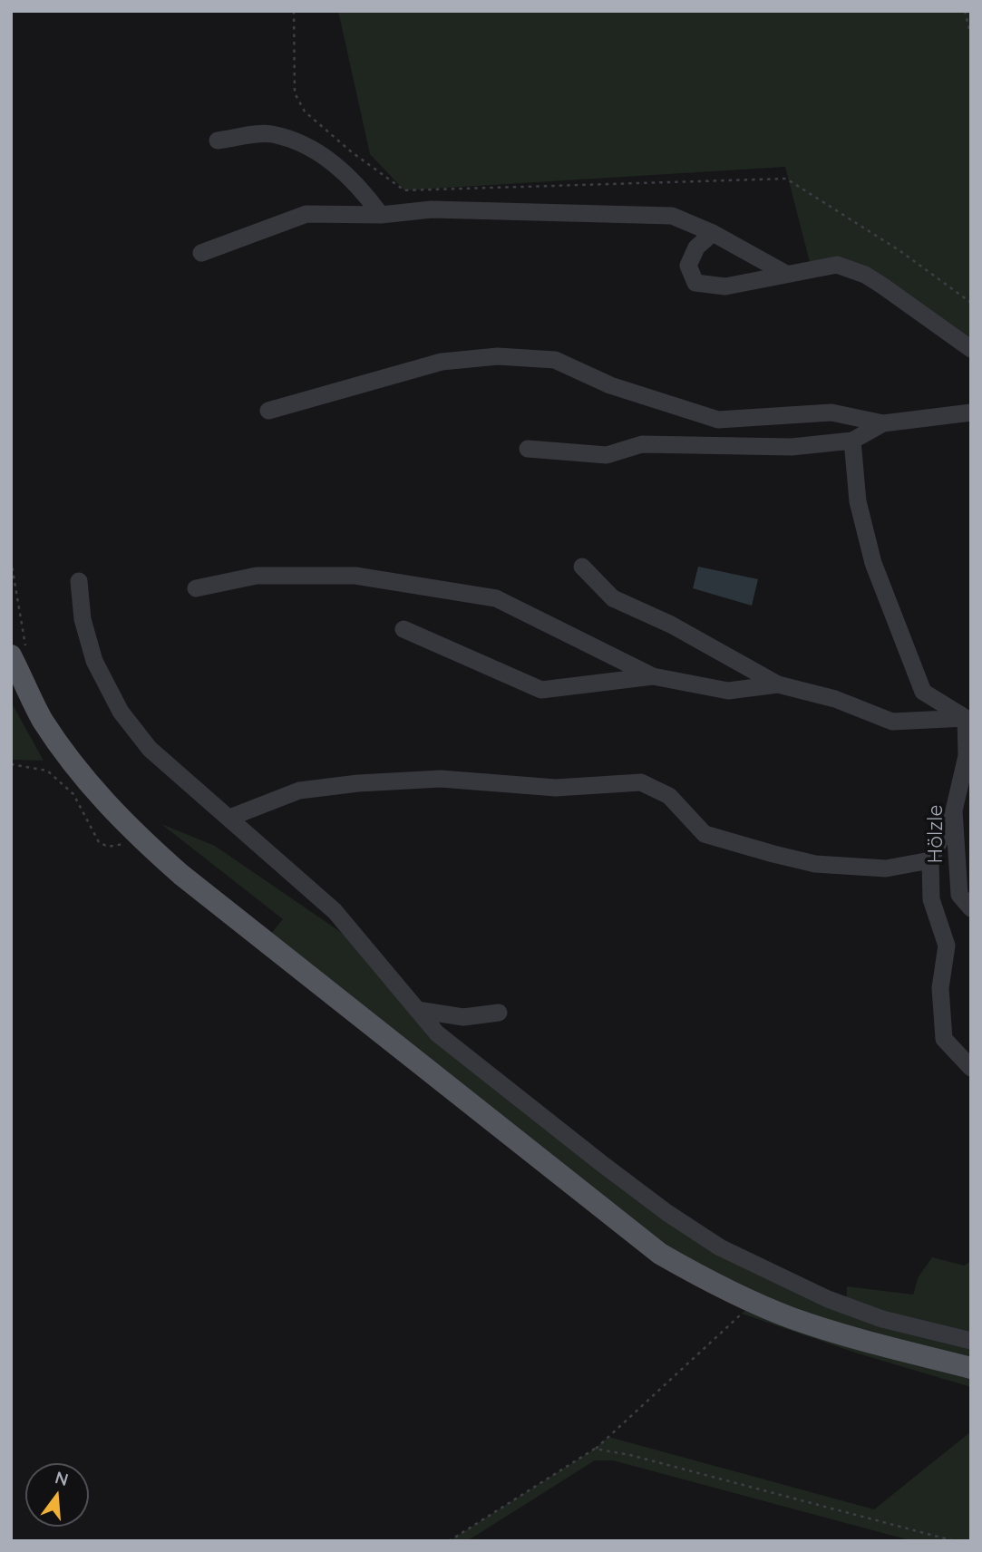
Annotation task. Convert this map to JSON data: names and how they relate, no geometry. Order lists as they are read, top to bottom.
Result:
{
  "streets": {
    "street": ["Hölzle"]
  },
  "north": "top"
}
